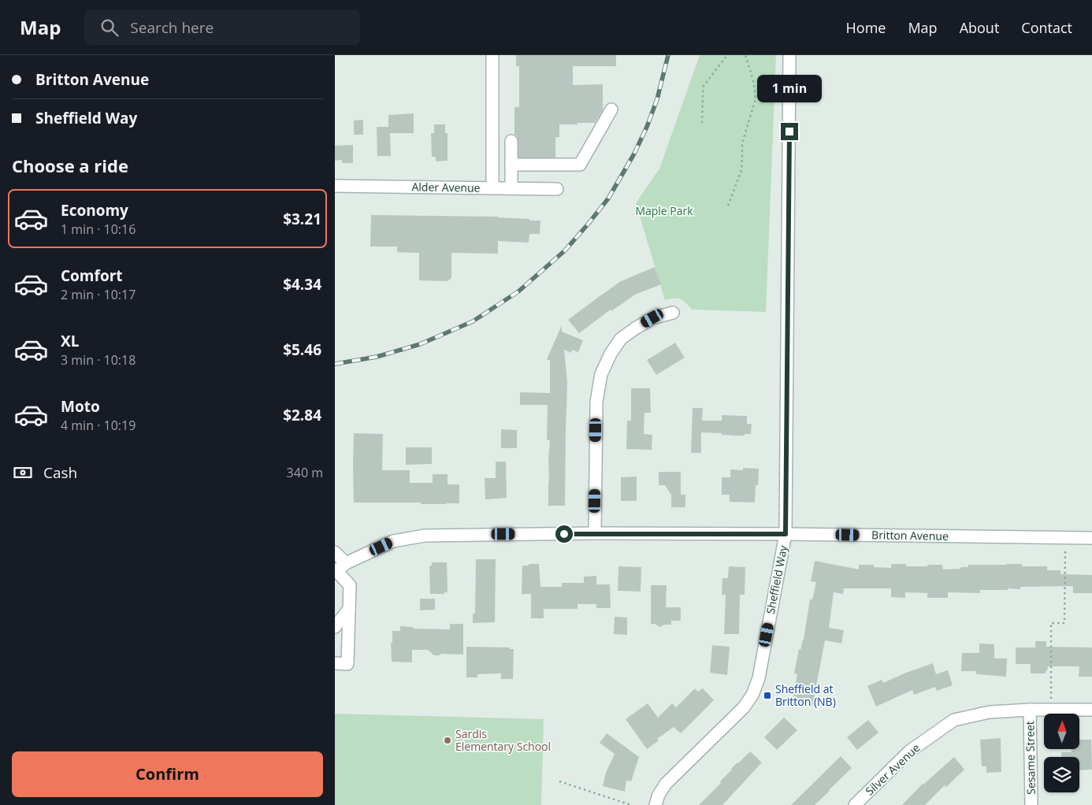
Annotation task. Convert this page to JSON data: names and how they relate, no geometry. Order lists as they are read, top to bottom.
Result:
{
  "streets": {
    "street": [
      "Alder Avenue",
      "Britton Avenue",
      "Sheffield Way",
      "Sesame Street",
      "Silver Avenue"
    ]
  },
  "crossings": [
    ["Britton Avenue", "Sheffield Way"],
    ["Sesame Street", "Silver Avenue"]
  ],
  "parks": ["Maple Park"],
  "places": {
    "transit": ["Sheffield at Britton (NB)"],
    "other": ["Sardis Elementary School"]
  },
  "north": "top",
  "page": {
    "header": "Map",
    "search": "Search here",
    "nav": [
      "Home",
      "Map",
      "About",
      "Contact"
    ],
    "banner": ["Britton Avenue", "Sheffield Way"],
    "bubble": "1 min",
    "heading": "Choose a ride",
    "list": [
      {
        "name": "Economy",
        "note": "1 min · 10:16",
        "value": "$3.21"
      },
      {
        "name": "Comfort",
        "note": "2 min · 10:17",
        "value": "$4.34"
      },
      {
        "name": "XL",
        "note": "3 min · 10:18",
        "value": "$5.46"
      },
      {
        "name": "Moto",
        "note": "4 min · 10:19",
        "value": "$2.84"
      }
    ],
    "pay": ["Cash", "340 m"],
    "buttons": "Confirm"
  }
}
